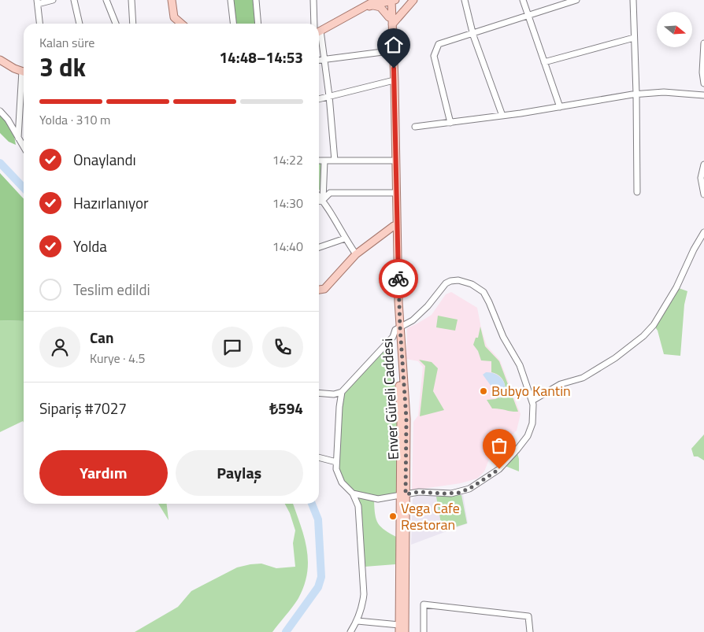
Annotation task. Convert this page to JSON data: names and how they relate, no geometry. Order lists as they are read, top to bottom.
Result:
{
  "streets": {
    "main road": ["Enver Güreli Caddesi"]
  },
  "places": ["Bubyo Kantin", "Vega Cafe Restoran"],
  "north": "right",
  "page": {
    "heading": ["3 dk", "Kalan süre", "14:48–14:53"],
    "panel": [
      "Can",
      "Kurye · 4.5",
      "Sipariş #7027",
      "₺594"
    ],
    "bar": "Yolda · 310 m",
    "list": [
      ["Onaylandı", "14:22"],
      ["Hazırlanıyor", "14:30"],
      ["Yolda", "14:40"],
      "Teslim edildi"
    ],
    "buttons": ["Yardım", "Paylaş"]
  }
}
